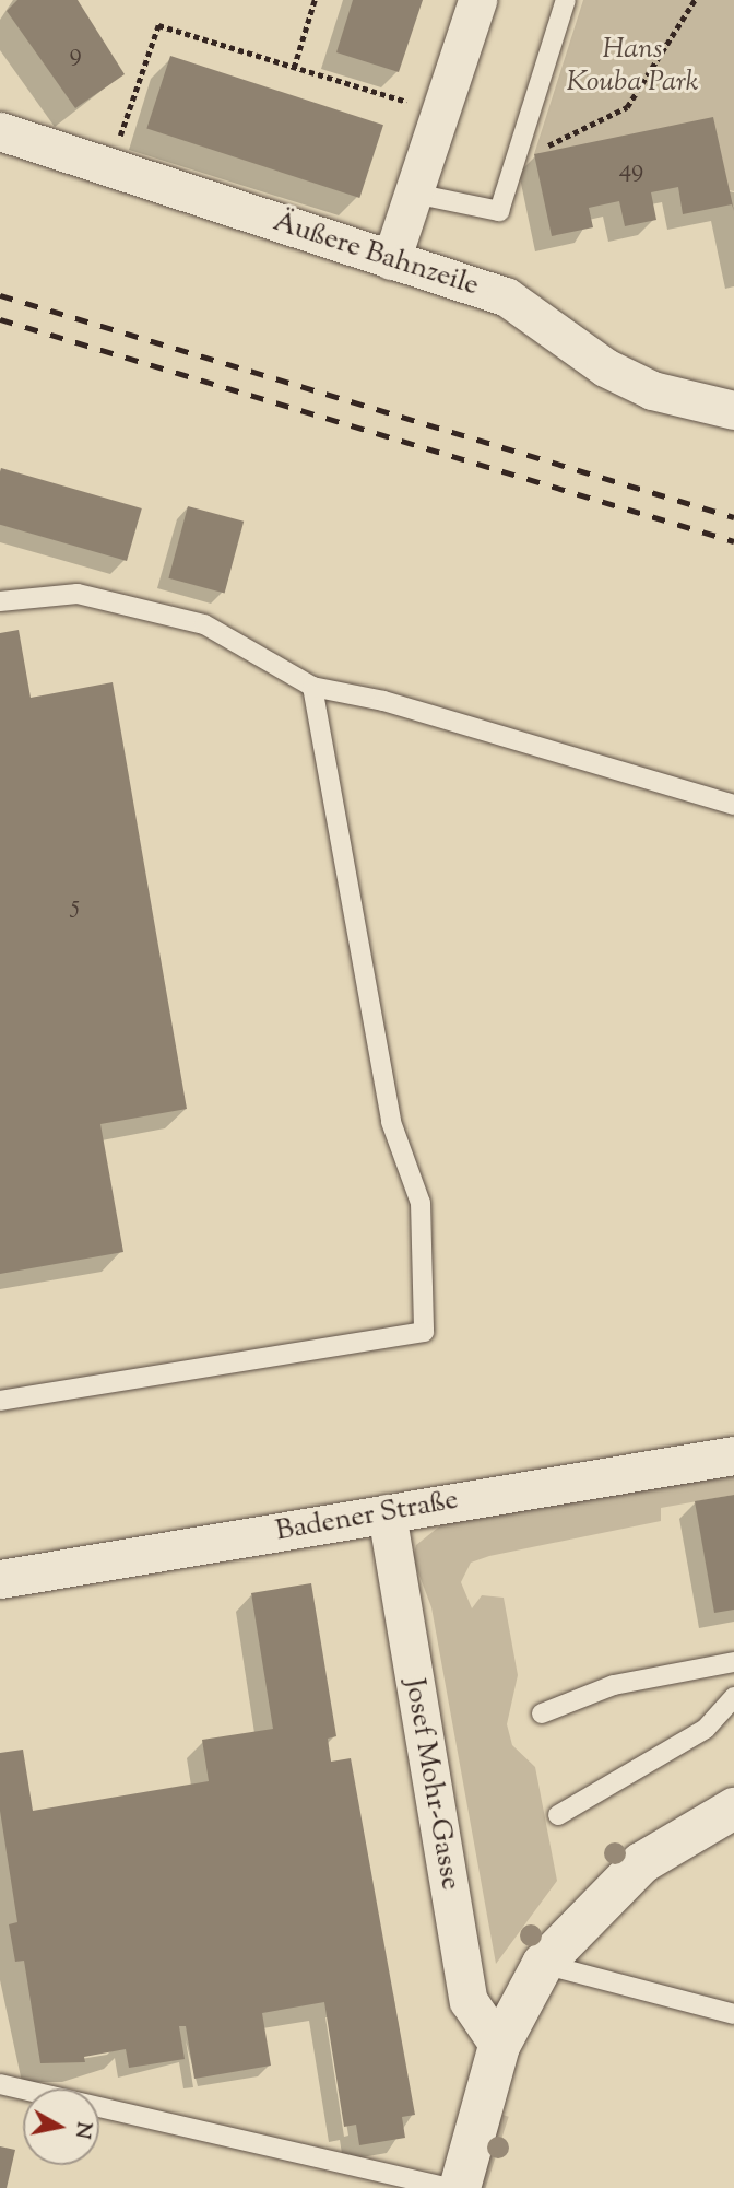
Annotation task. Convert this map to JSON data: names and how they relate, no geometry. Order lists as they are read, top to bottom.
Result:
{
  "streets": {
    "street": ["Äußere Bahnzeile", "Badener Straße", "Josef Mohr-Gasse"]
  },
  "crossings": [
    ["Badener Straße", "Josef Mohr-Gasse"]
  ],
  "parks": ["Hans Kouba Park"],
  "house_numbers": ["9", "49", "5"],
  "north": "right"
}
